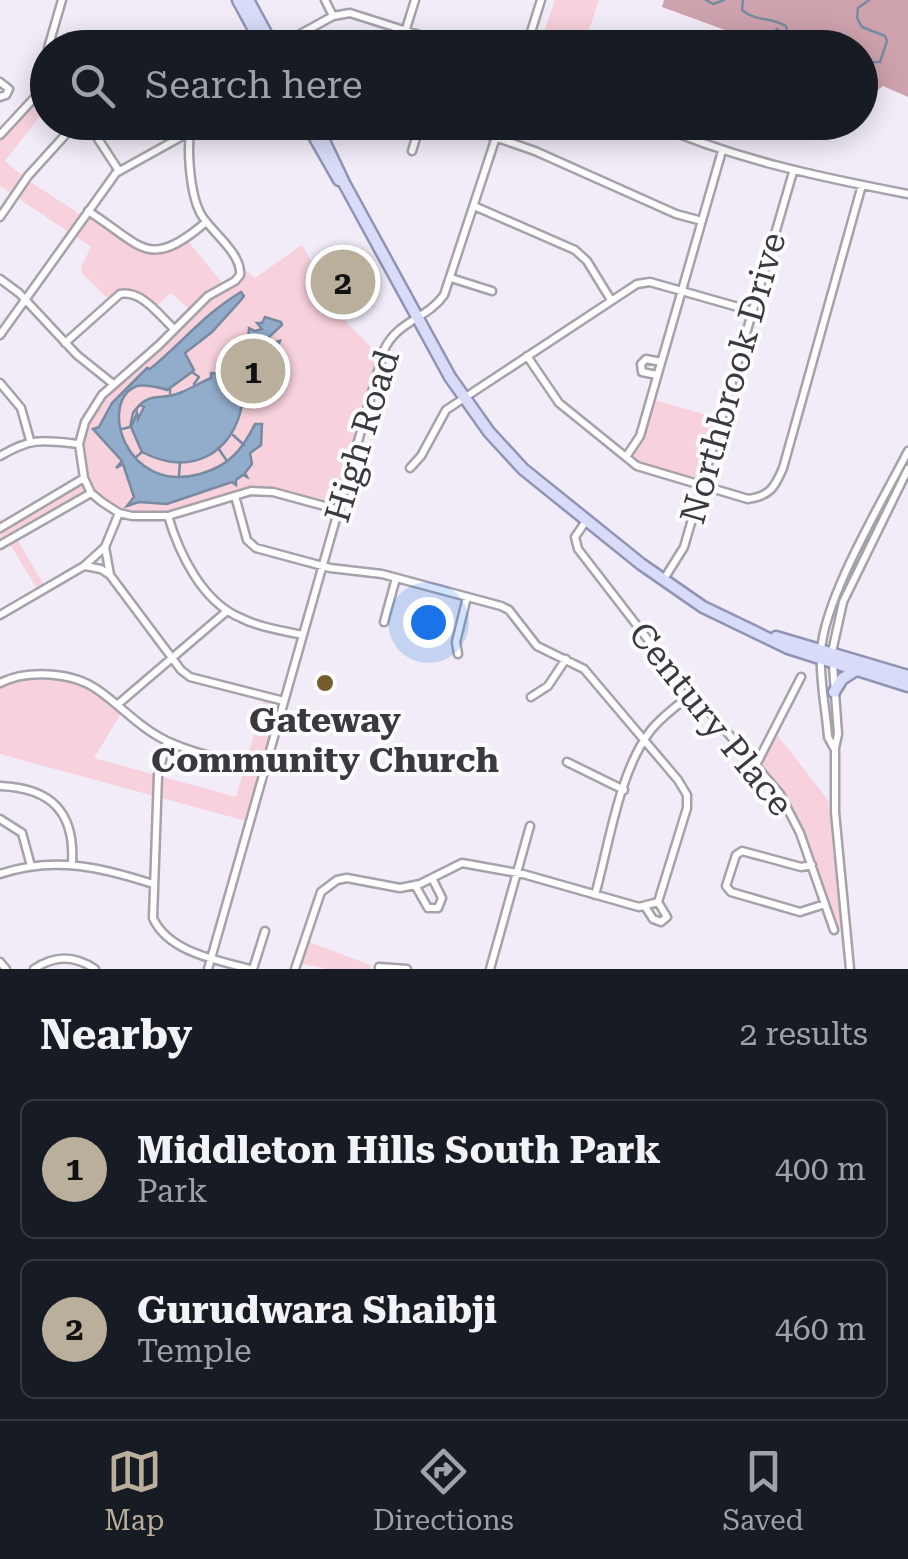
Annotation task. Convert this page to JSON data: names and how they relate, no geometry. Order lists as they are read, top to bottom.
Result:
{
  "streets": {
    "street": ["Northbrook Drive", "High Road", "Century Place"]
  },
  "places": ["Gateway Community Church"],
  "page": {
    "search": "Search here",
    "pins": ["2", "1"],
    "heading": ["Nearby", "2 results"],
    "list": [
      {
        "mark": "1",
        "name": "Middleton Hills South Park",
        "note": "Park",
        "value": "400 m"
      },
      {
        "mark": "2",
        "name": "Gurudwara Shaibji",
        "note": "Temple",
        "value": "460 m"
      }
    ],
    "nav": ["Map", "Directions", "Saved"]
  }
}
